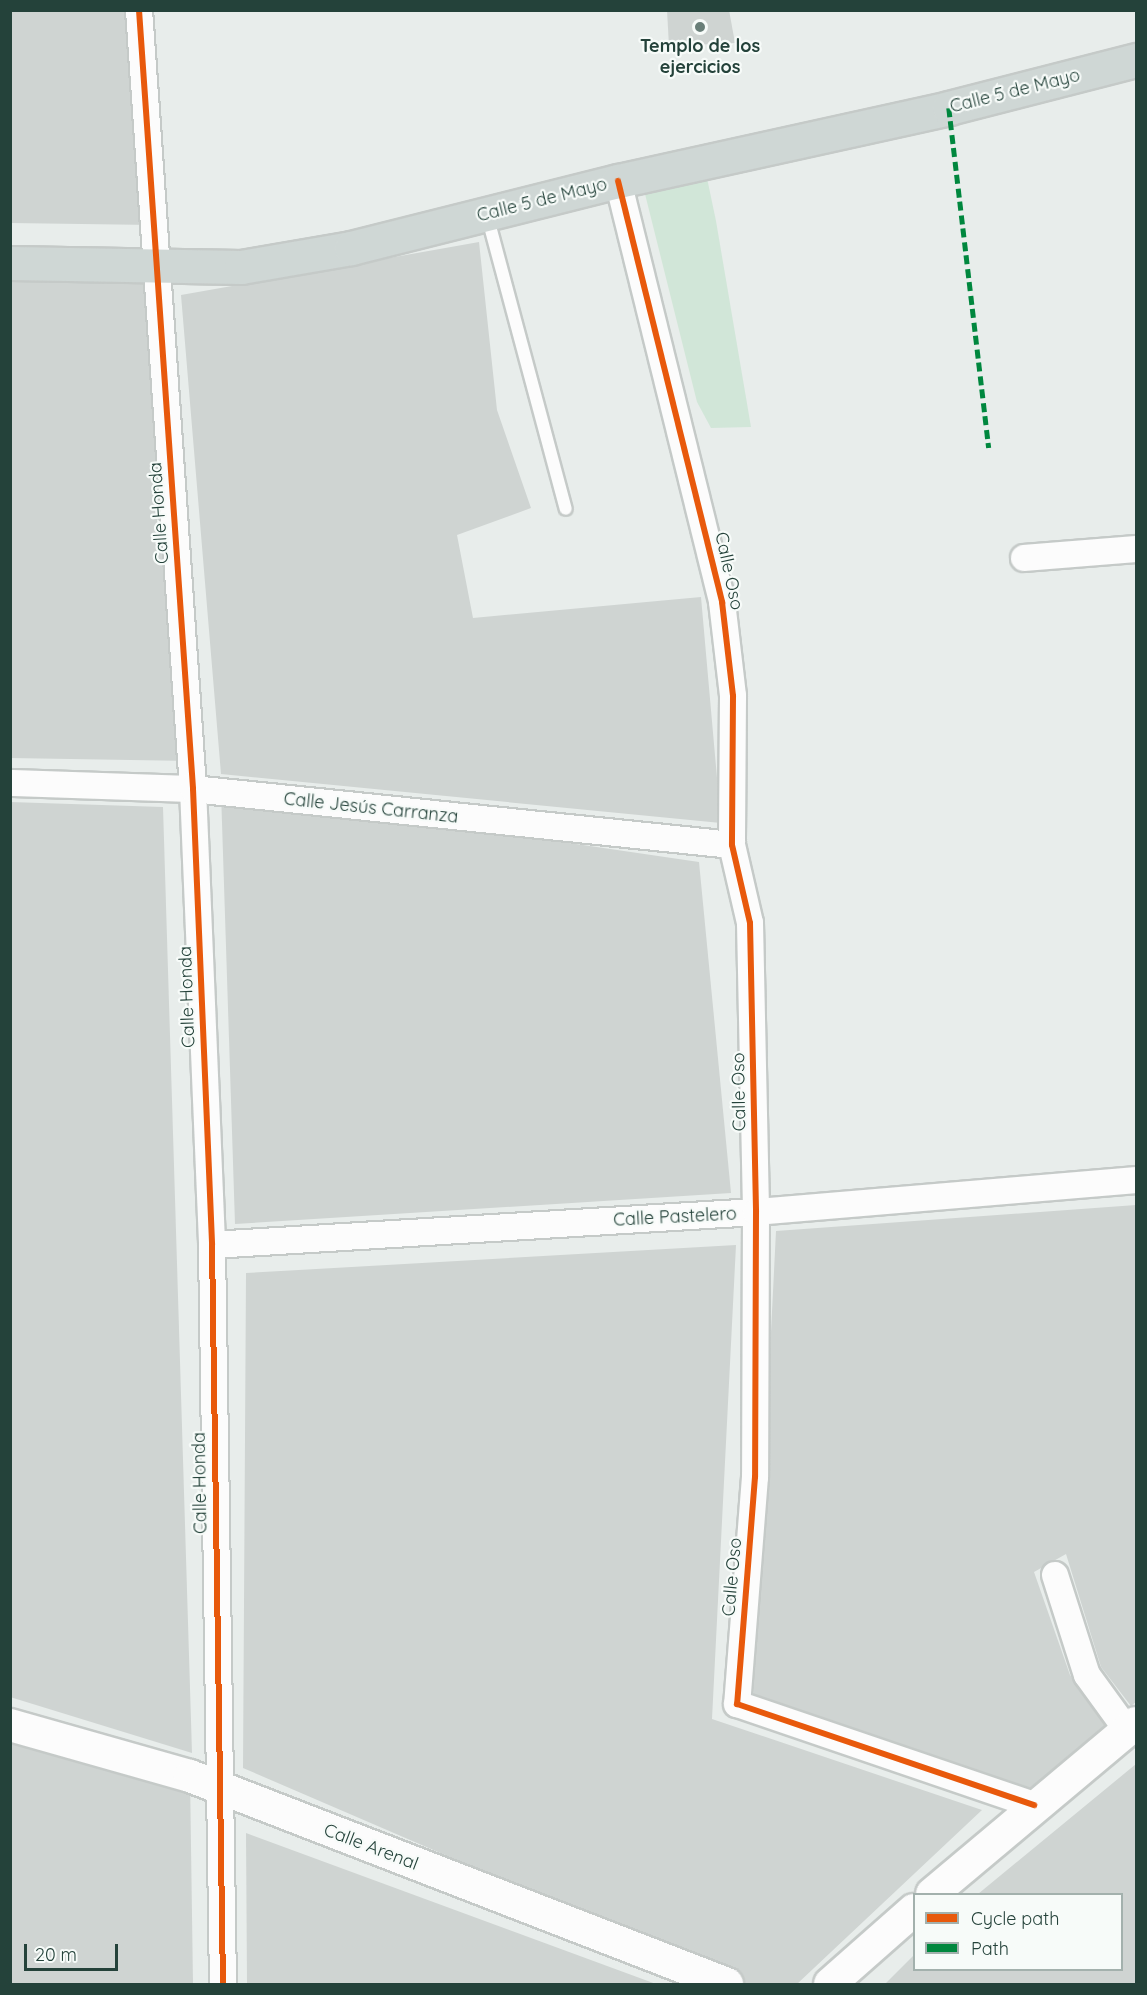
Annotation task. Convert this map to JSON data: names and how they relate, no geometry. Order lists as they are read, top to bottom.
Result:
{
  "streets": {
    "main road": ["Calle 5 de Mayo"],
    "street": [
      "Calle Honda",
      "Calle Oso",
      "Calle Jesús Carranza",
      "Calle Pastelero",
      "Calle Arenal"
    ]
  },
  "crossings": [
    ["Calle 5 de Mayo", "Calle Honda"],
    ["Calle 5 de Mayo", "Calle Oso"],
    ["Calle Honda", "Calle Jesús Carranza"],
    ["Calle Honda", "Calle Pastelero"],
    ["Calle Honda", "Calle Arenal"],
    ["Calle Oso", "Calle Jesús Carranza"],
    ["Calle Oso", "Calle Pastelero"]
  ],
  "places": ["Templo de los ejercicios"],
  "legend": ["Cycle path", "Path"],
  "scale_bar": "20 m"
}
